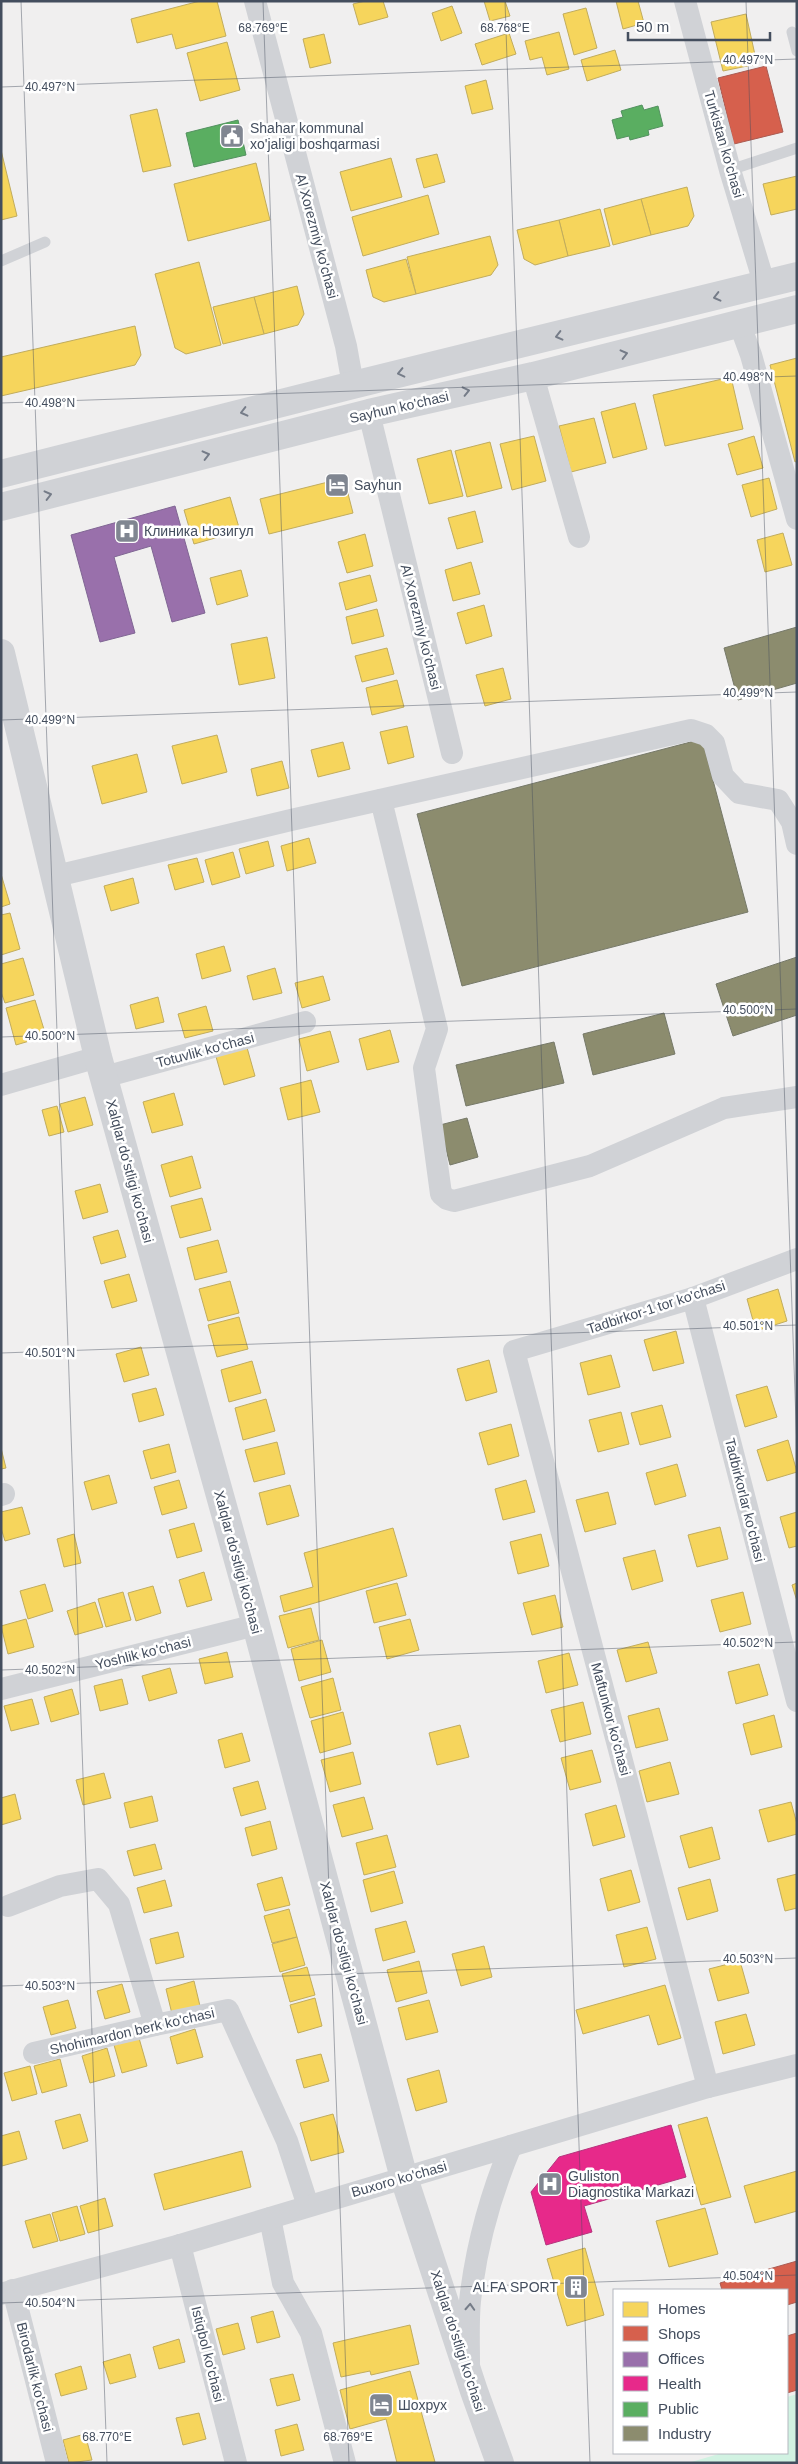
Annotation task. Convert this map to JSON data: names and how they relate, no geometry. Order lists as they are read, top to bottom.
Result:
{
  "streets": {
    "street": [
      "Turkistan ko'chasi",
      "Al Xorezmiy ko'chasi",
      "Sayhun ko'chasi",
      "Totuvlik ko'chasi",
      "Xalqlar do'stligi ko'chasi",
      "Tadbirkor-1 tor ko'chasi",
      "Tadbirkorlar ko'chasi",
      "Yoshlik ko'chasi",
      "Maftunkor ko'chasi",
      "Shohimardon berk ko'chasi",
      "Buxoro ko'chasi",
      "Istiqbol ko'chasi",
      "Birodarlik ko'chasi"
    ]
  },
  "crossings": [
    ["Al Xorezmiy ko'chasi", "Sayhun ko'chasi"],
    ["Totuvlik ko'chasi", "Xalqlar do'stligi ko'chasi"],
    ["Xalqlar do'stligi ko'chasi", "Yoshlik ko'chasi"],
    ["Xalqlar do'stligi ko'chasi", "Buxoro ko'chasi"],
    ["Tadbirkor-1 tor ko'chasi", "Tadbirkorlar ko'chasi"],
    ["Tadbirkor-1 tor ko'chasi", "Maftunkor ko'chasi"],
    ["Maftunkor ko'chasi", "Buxoro ko'chasi"],
    ["Shohimardon berk ko'chasi", "Buxoro ko'chasi"],
    ["Buxoro ko'chasi", "Istiqbol ko'chasi"],
    ["Buxoro ko'chasi", "Birodarlik ko'chasi"]
  ],
  "places": {
    "public building": ["Shahar kommunal xo'jaligi boshqarmasi"],
    "hotel": ["Sayhun", "Шохрух"],
    "hospital": ["Клиника Нозигул", "Guliston Diagnostika Markazi"],
    "building": ["ALFA SPORT"]
  },
  "legend": [
    "Homes",
    "Shops",
    "Offices",
    "Health",
    "Public",
    "Industry"
  ],
  "scale_bar": "50 m",
  "coordinates": [
    "68.769°E",
    "68.768°E",
    "40.497°N",
    "40.498°N",
    "40.499°N",
    "40.500°N",
    "40.501°N",
    "40.502°N",
    "40.503°N",
    "40.504°N",
    "68.770°E"
  ]
}
